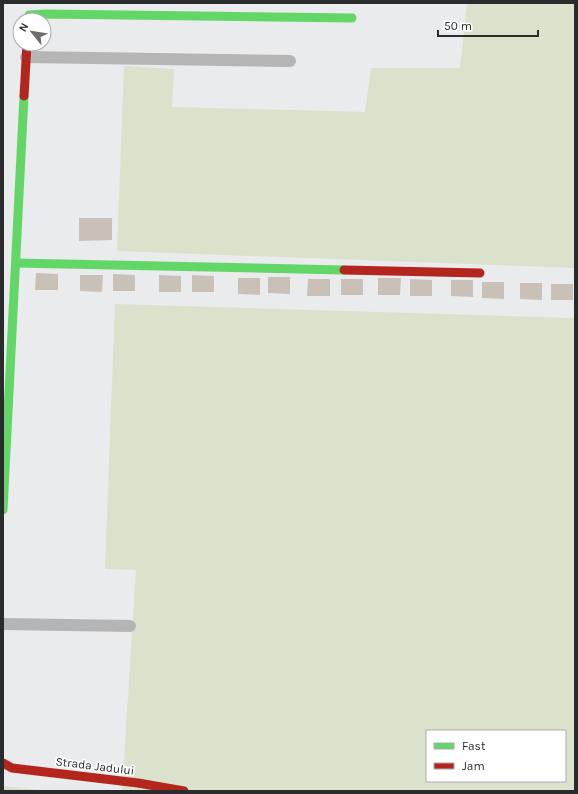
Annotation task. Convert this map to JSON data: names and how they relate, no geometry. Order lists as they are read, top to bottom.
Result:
{
  "streets": {
    "street": ["Strada Jadului"]
  },
  "legend": ["Fast", "Jam"],
  "scale_bar": "50 m",
  "north": "top left"
}
